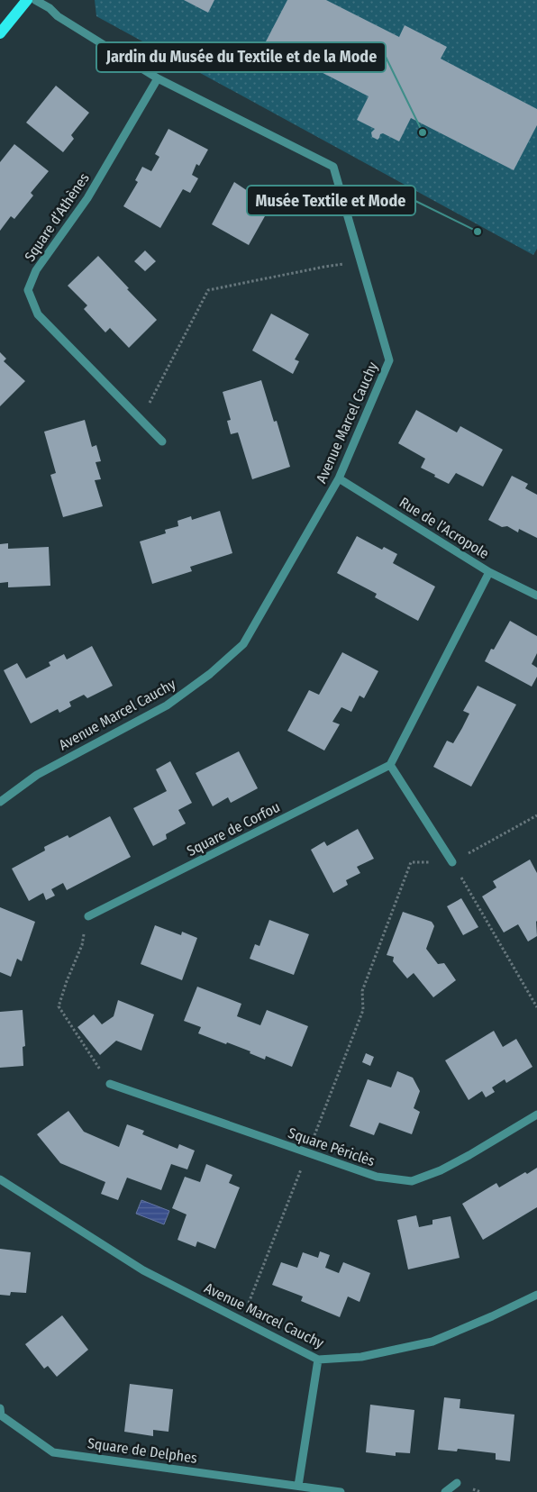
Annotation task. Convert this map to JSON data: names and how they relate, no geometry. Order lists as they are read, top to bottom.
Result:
{
  "streets": {
    "street": [
      "Square d’Athènes",
      "Avenue Marcel Cauchy",
      "Rue de l’Acropole",
      "Square de Corfou",
      "Square Périclès",
      "Square de Delphes"
    ]
  },
  "crossings": [
    ["Square d’Athènes", "Avenue Marcel Cauchy"],
    ["Avenue Marcel Cauchy", "Rue de l’Acropole"]
  ],
  "places": ["Jardin du Musée du Textile et de la Mode", "Musée Textile et Mode"]
}
